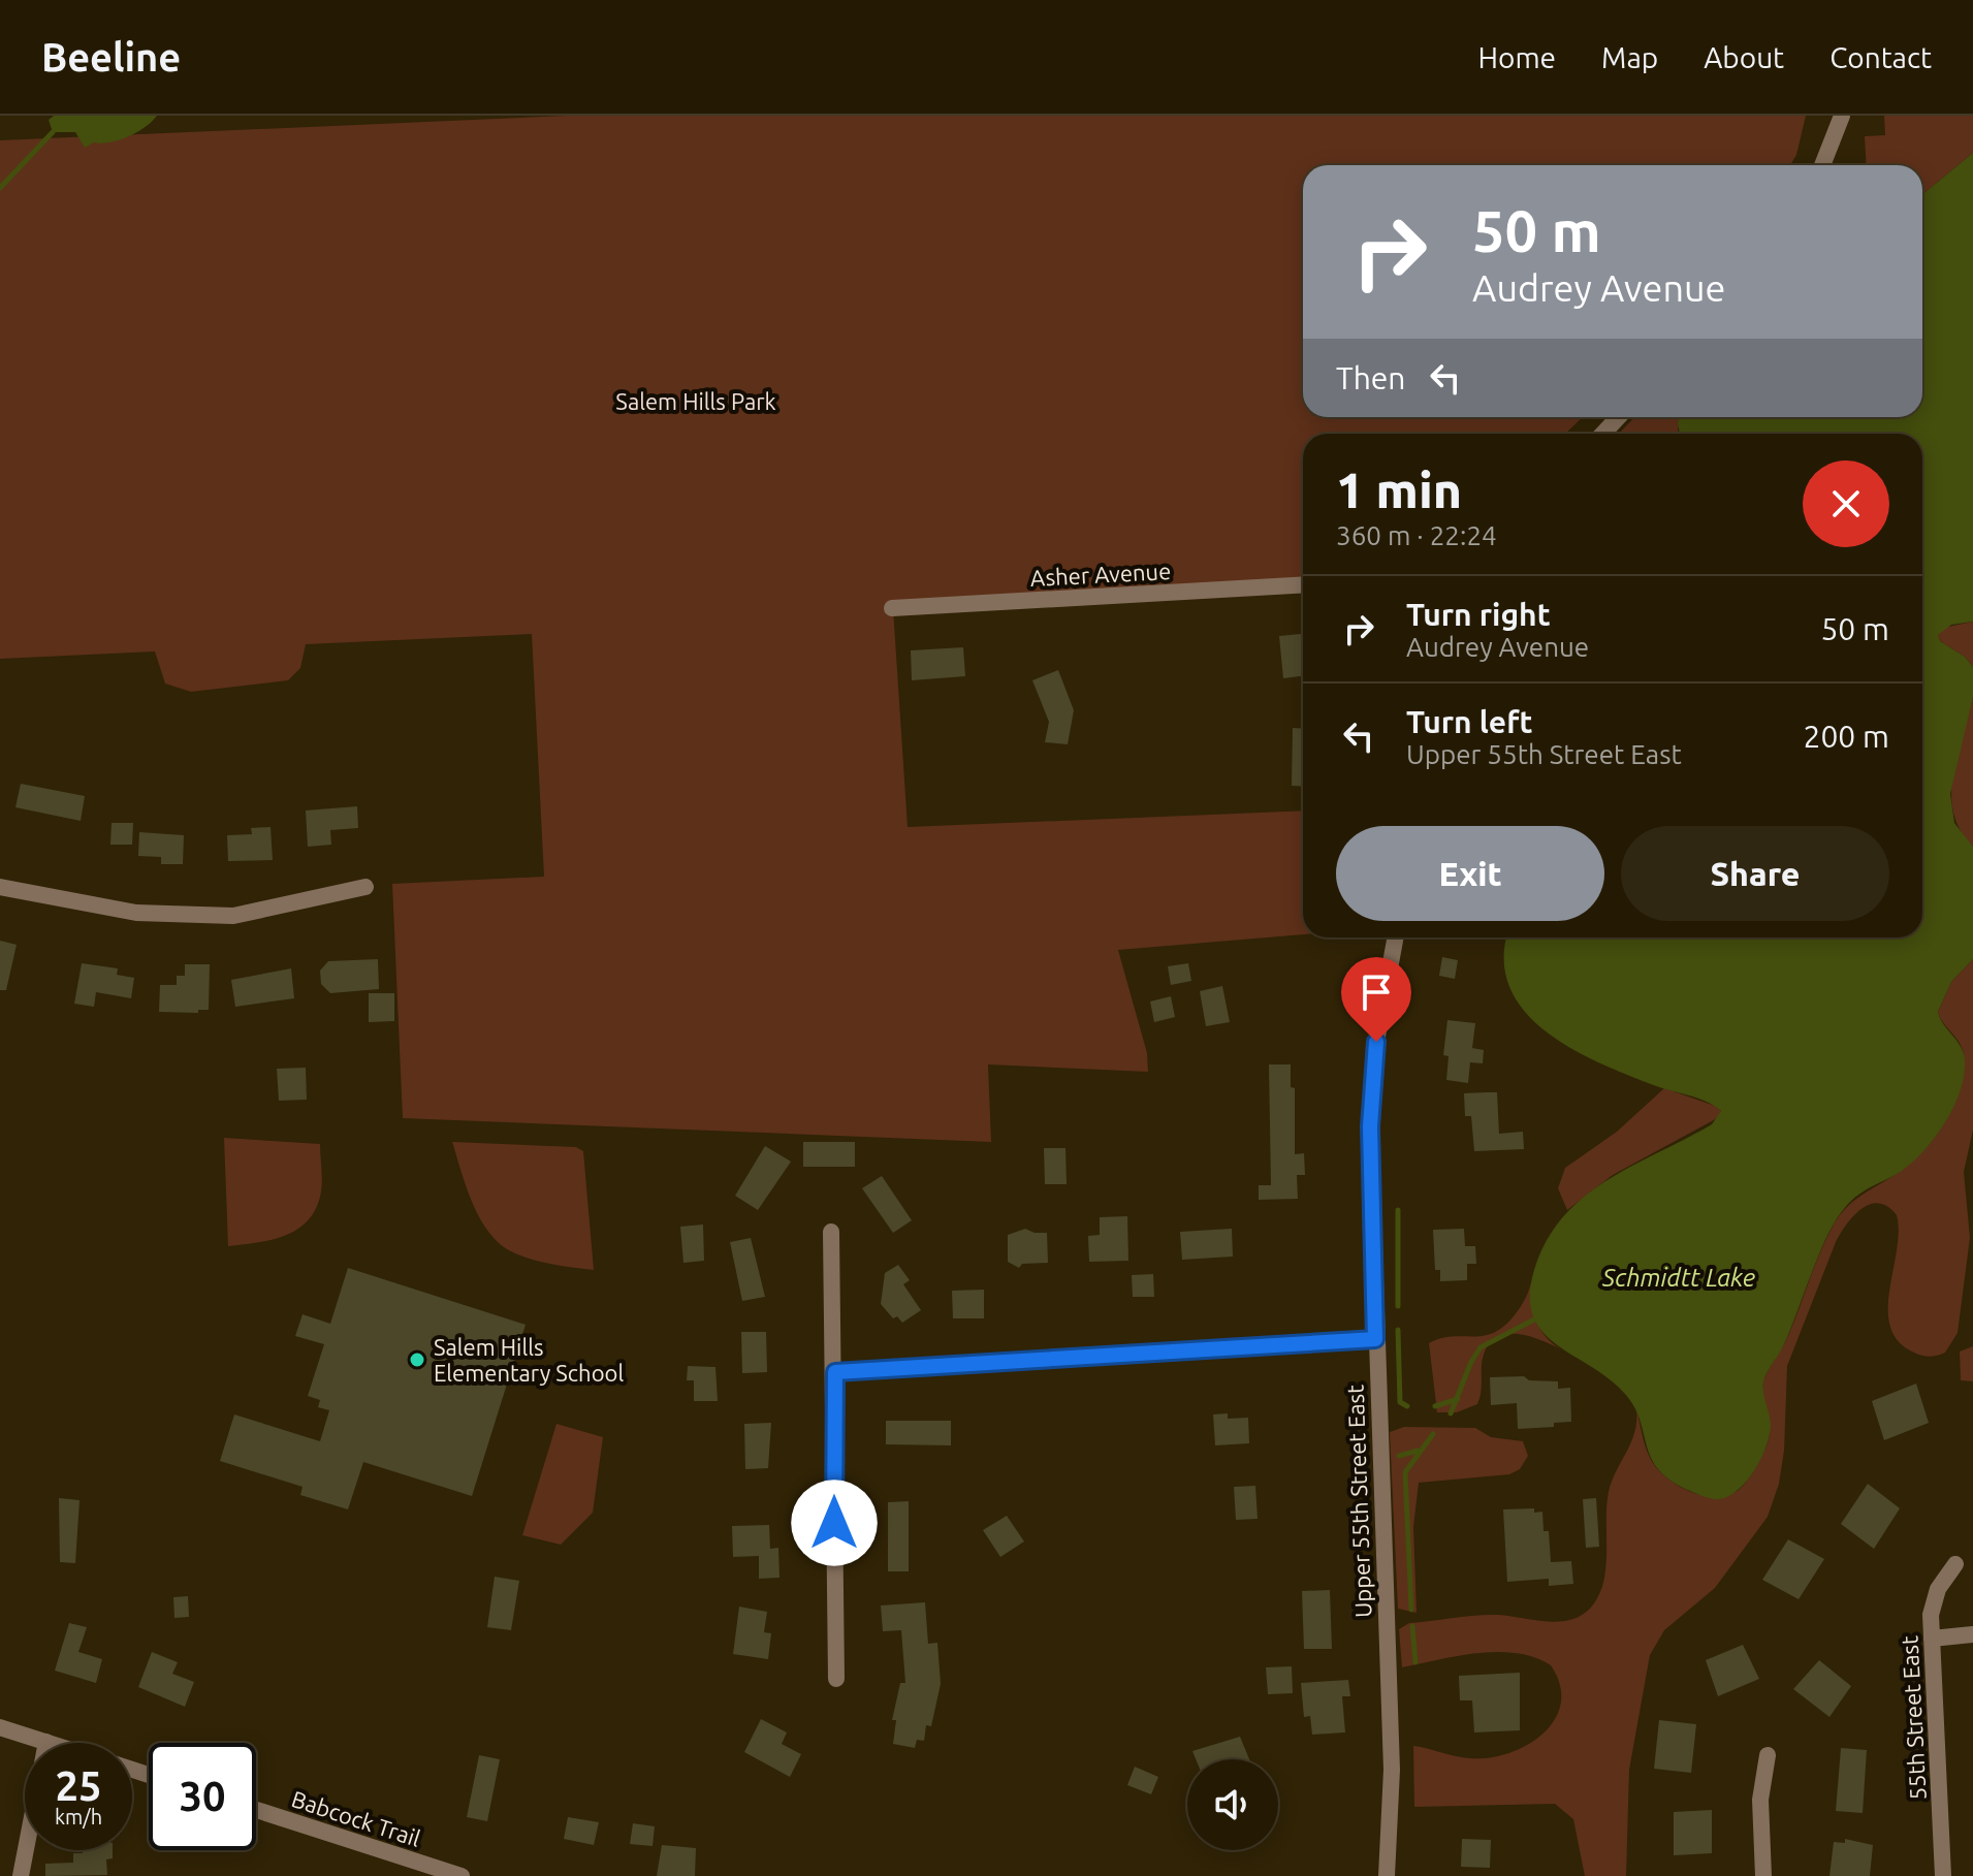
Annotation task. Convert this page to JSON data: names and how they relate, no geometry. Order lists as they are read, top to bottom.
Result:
{
  "streets": {
    "street": [
      "Asher Avenue",
      "Upper 55th Street East",
      "55th Street East",
      "Babcock Trail"
    ]
  },
  "water": ["Schmidtt Lake"],
  "parks": ["Salem Hills Park"],
  "places": ["Salem Hills Elementary School"],
  "page": {
    "header": "Beeline",
    "nav": [
      "Home",
      "Map",
      "About",
      "Contact"
    ],
    "turn": ["50 m", "Audrey Avenue"],
    "then": "Then",
    "heading": ["1 min", "360 m · 22:24"],
    "list": [
      {
        "name": "Turn right",
        "note": "Audrey Avenue",
        "value": "50 m"
      },
      {
        "name": "Turn left",
        "note": "Upper 55th Street East",
        "value": "200 m"
      }
    ],
    "buttons": ["Exit", "Share"],
    "speed": "25 km/h",
    "limit": "30"
  }
}
